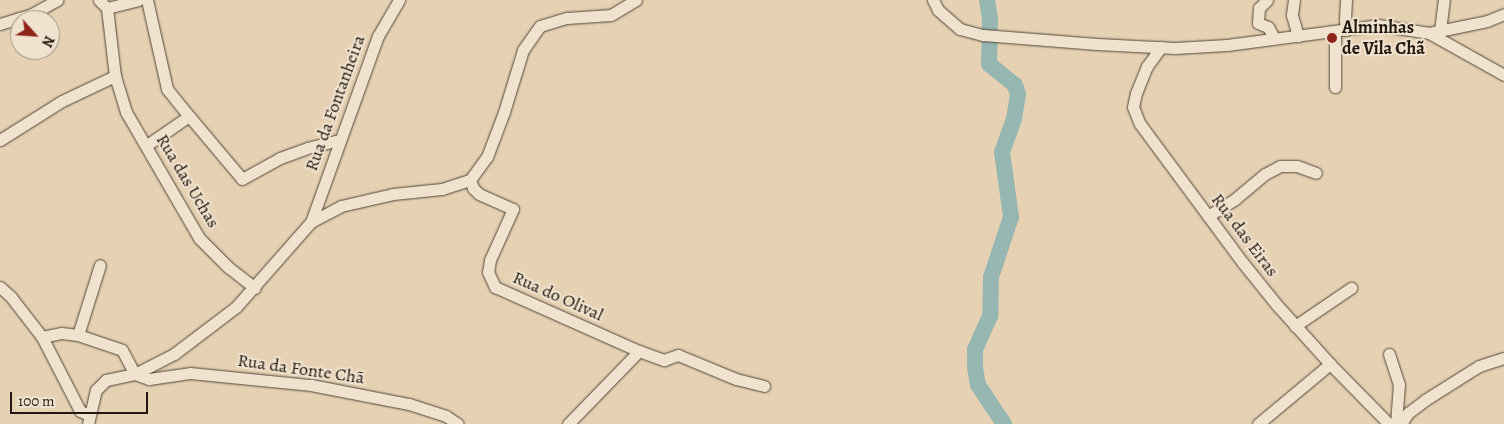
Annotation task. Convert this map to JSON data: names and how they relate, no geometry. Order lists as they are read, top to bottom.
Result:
{
  "streets": {
    "street": [
      "Rua da Fontanheira",
      "Rua das Uchas",
      "Rua das Eiras",
      "Rua do Olival",
      "Rua da Fonte Chã"
    ]
  },
  "places": ["Alminhas de Vila Chã"],
  "scale_bar": "100 m",
  "north": "bottom right"
}
